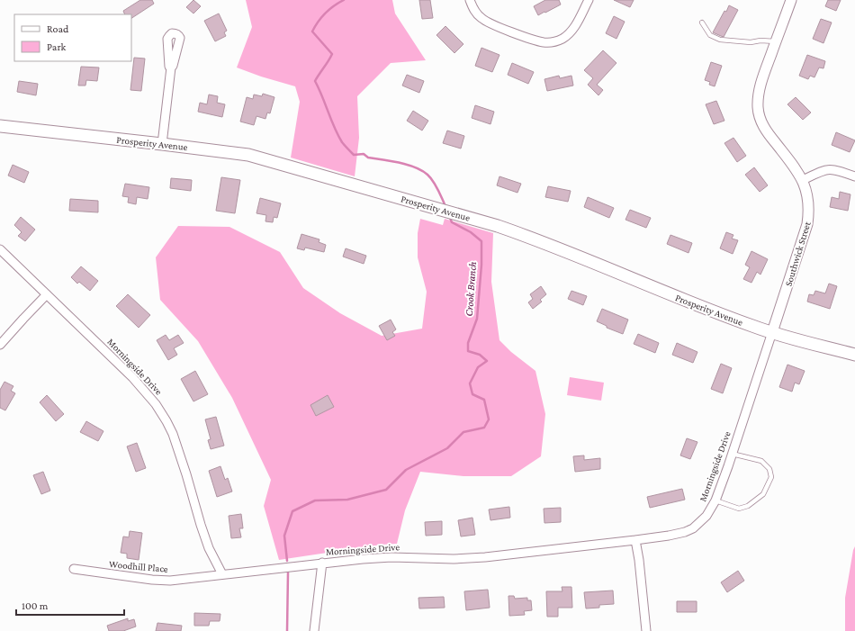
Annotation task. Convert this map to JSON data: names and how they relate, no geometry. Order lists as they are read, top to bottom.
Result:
{
  "streets": {
    "main road": ["Prosperity Avenue"],
    "street": ["Southwick Street", "Morningside Drive", "Woodhill Place"]
  },
  "crossings": [
    ["Prosperity Avenue", "Southwick Street"],
    ["Prosperity Avenue", "Morningside Drive"],
    ["Southwick Street", "Morningside Drive"],
    ["Morningside Drive", "Woodhill Place"]
  ],
  "water": ["Crook Branch"],
  "legend": ["Road", "Park"],
  "scale_bar": "100 m"
}
